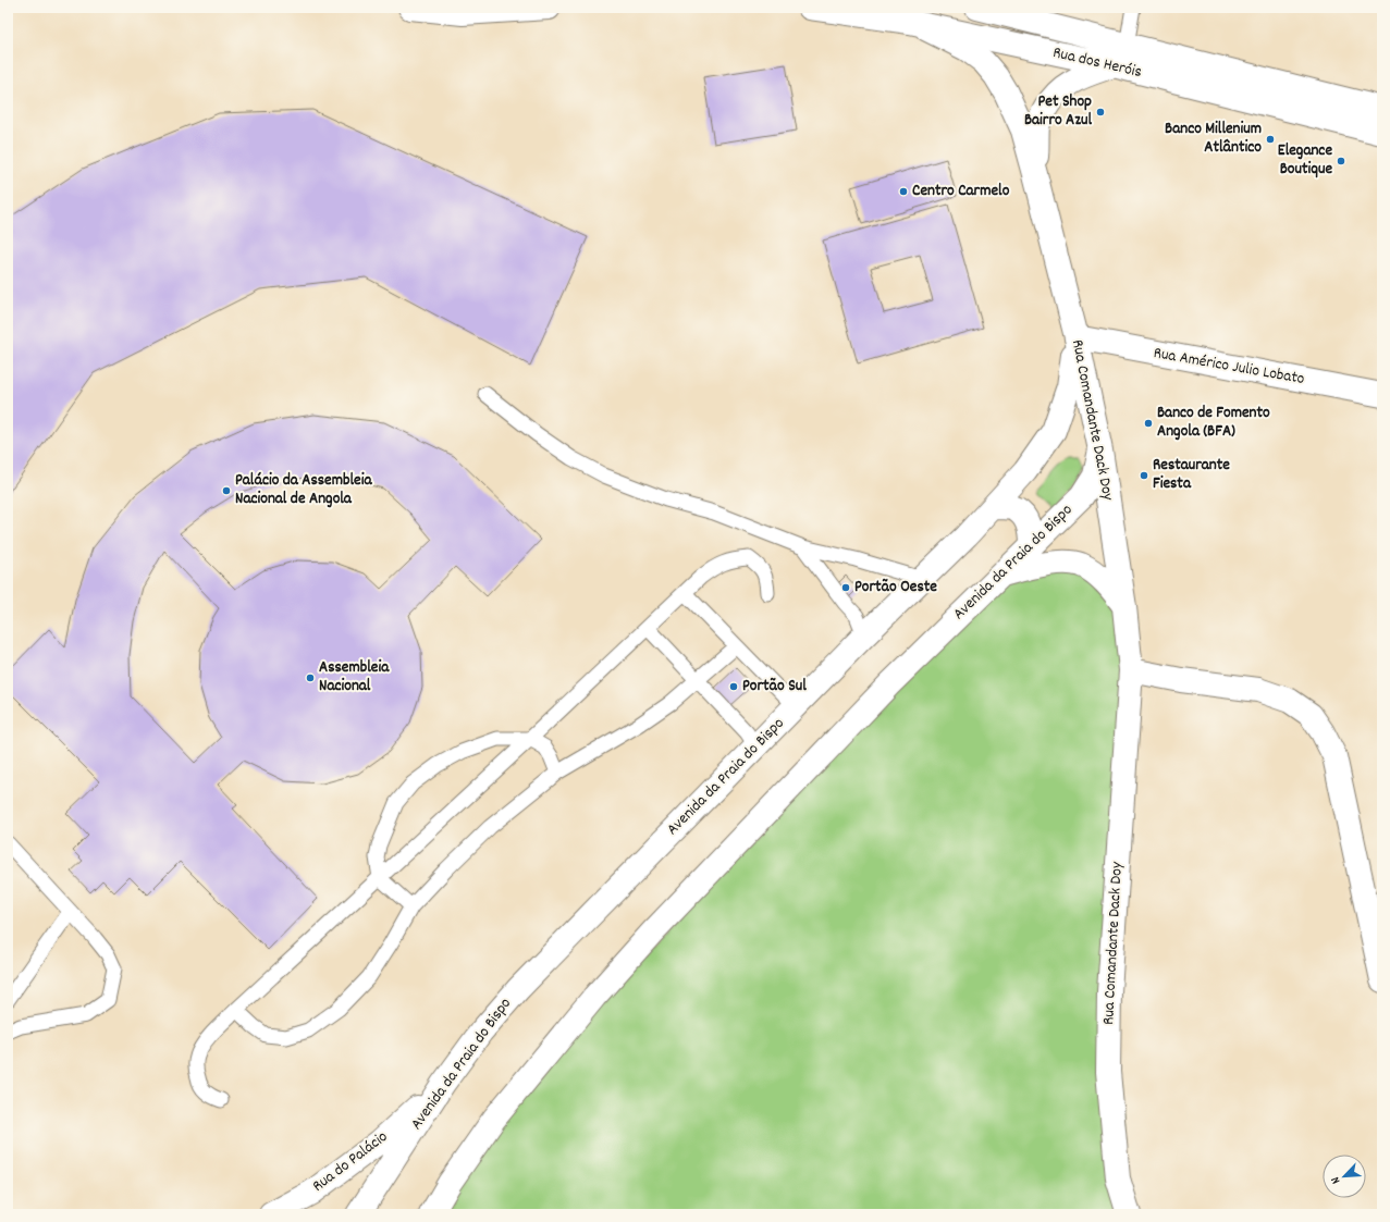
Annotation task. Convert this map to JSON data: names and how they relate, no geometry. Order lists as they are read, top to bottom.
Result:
{
  "streets": {
    "street": [
      "Rua dos Heróis",
      "Rua Américo Julio Lobato",
      "Rua Comandante Dack Doy",
      "Avenida da Praia do Bispo",
      "Rua do Palácio"
    ]
  },
  "crossings": [
    ["Rua dos Heróis", "Rua Comandante Dack Doy"],
    ["Rua Américo Julio Lobato", "Rua Comandante Dack Doy"],
    ["Rua Américo Julio Lobato", "Avenida da Praia do Bispo"],
    ["Rua Comandante Dack Doy", "Avenida da Praia do Bispo"],
    ["Avenida da Praia do Bispo", "Rua do Palácio"]
  ],
  "places": [
    "Pet Shop Bairro Azul",
    "Banco Millenium Atlântico",
    "Elegance Boutique",
    "Centro Carmelo",
    "Banco de Fomento Angola (BFA)",
    "Restaurante Fiesta",
    "Palácio da Assembleia Nacional de Angola",
    "Portão Oeste",
    "Assembleia Nacional",
    "Portão Sul"
  ],
  "north": "bottom left"
}
